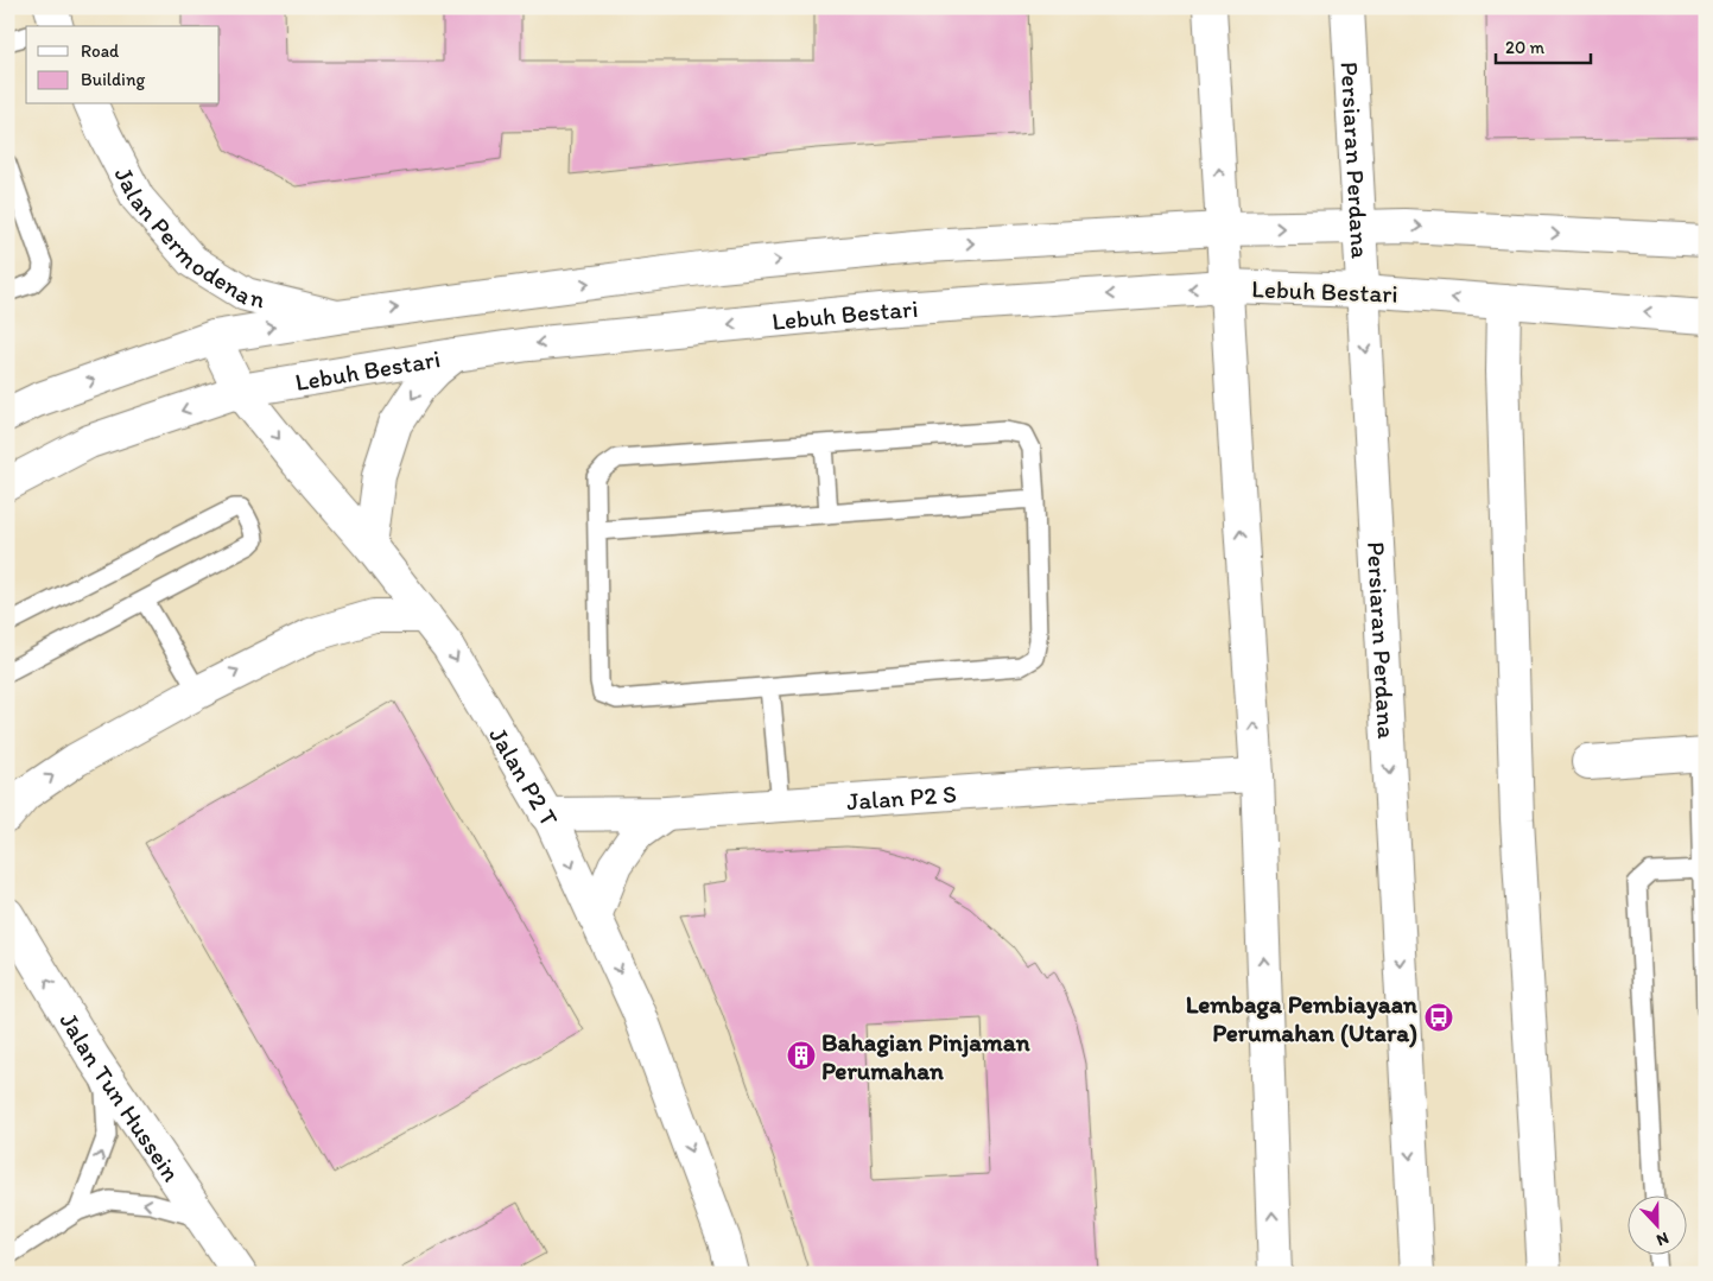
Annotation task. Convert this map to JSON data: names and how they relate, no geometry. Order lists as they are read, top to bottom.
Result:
{
  "streets": {
    "main road": [
      "Persiaran Perdana",
      "Jalan Permodenan",
      "Lebuh Bestari",
      "Jalan P2 T",
      "Jalan P2 S",
      "Jalan Tun Hussein"
    ]
  },
  "crossings": [
    ["Persiaran Perdana", "Lebuh Bestari"],
    ["Lebuh Bestari", "Jalan P2 T"],
    ["Jalan P2 T", "Jalan P2 S"]
  ],
  "one_way": ["Jalan P2 T"],
  "places": {
    "bus stop": ["Lembaga Pembiayaan Perumahan (Utara)"],
    "building": ["Bahagian Pinjaman Perumahan"]
  },
  "legend": ["Road", "Building"],
  "scale_bar": "20 m",
  "north": "bottom"
}
